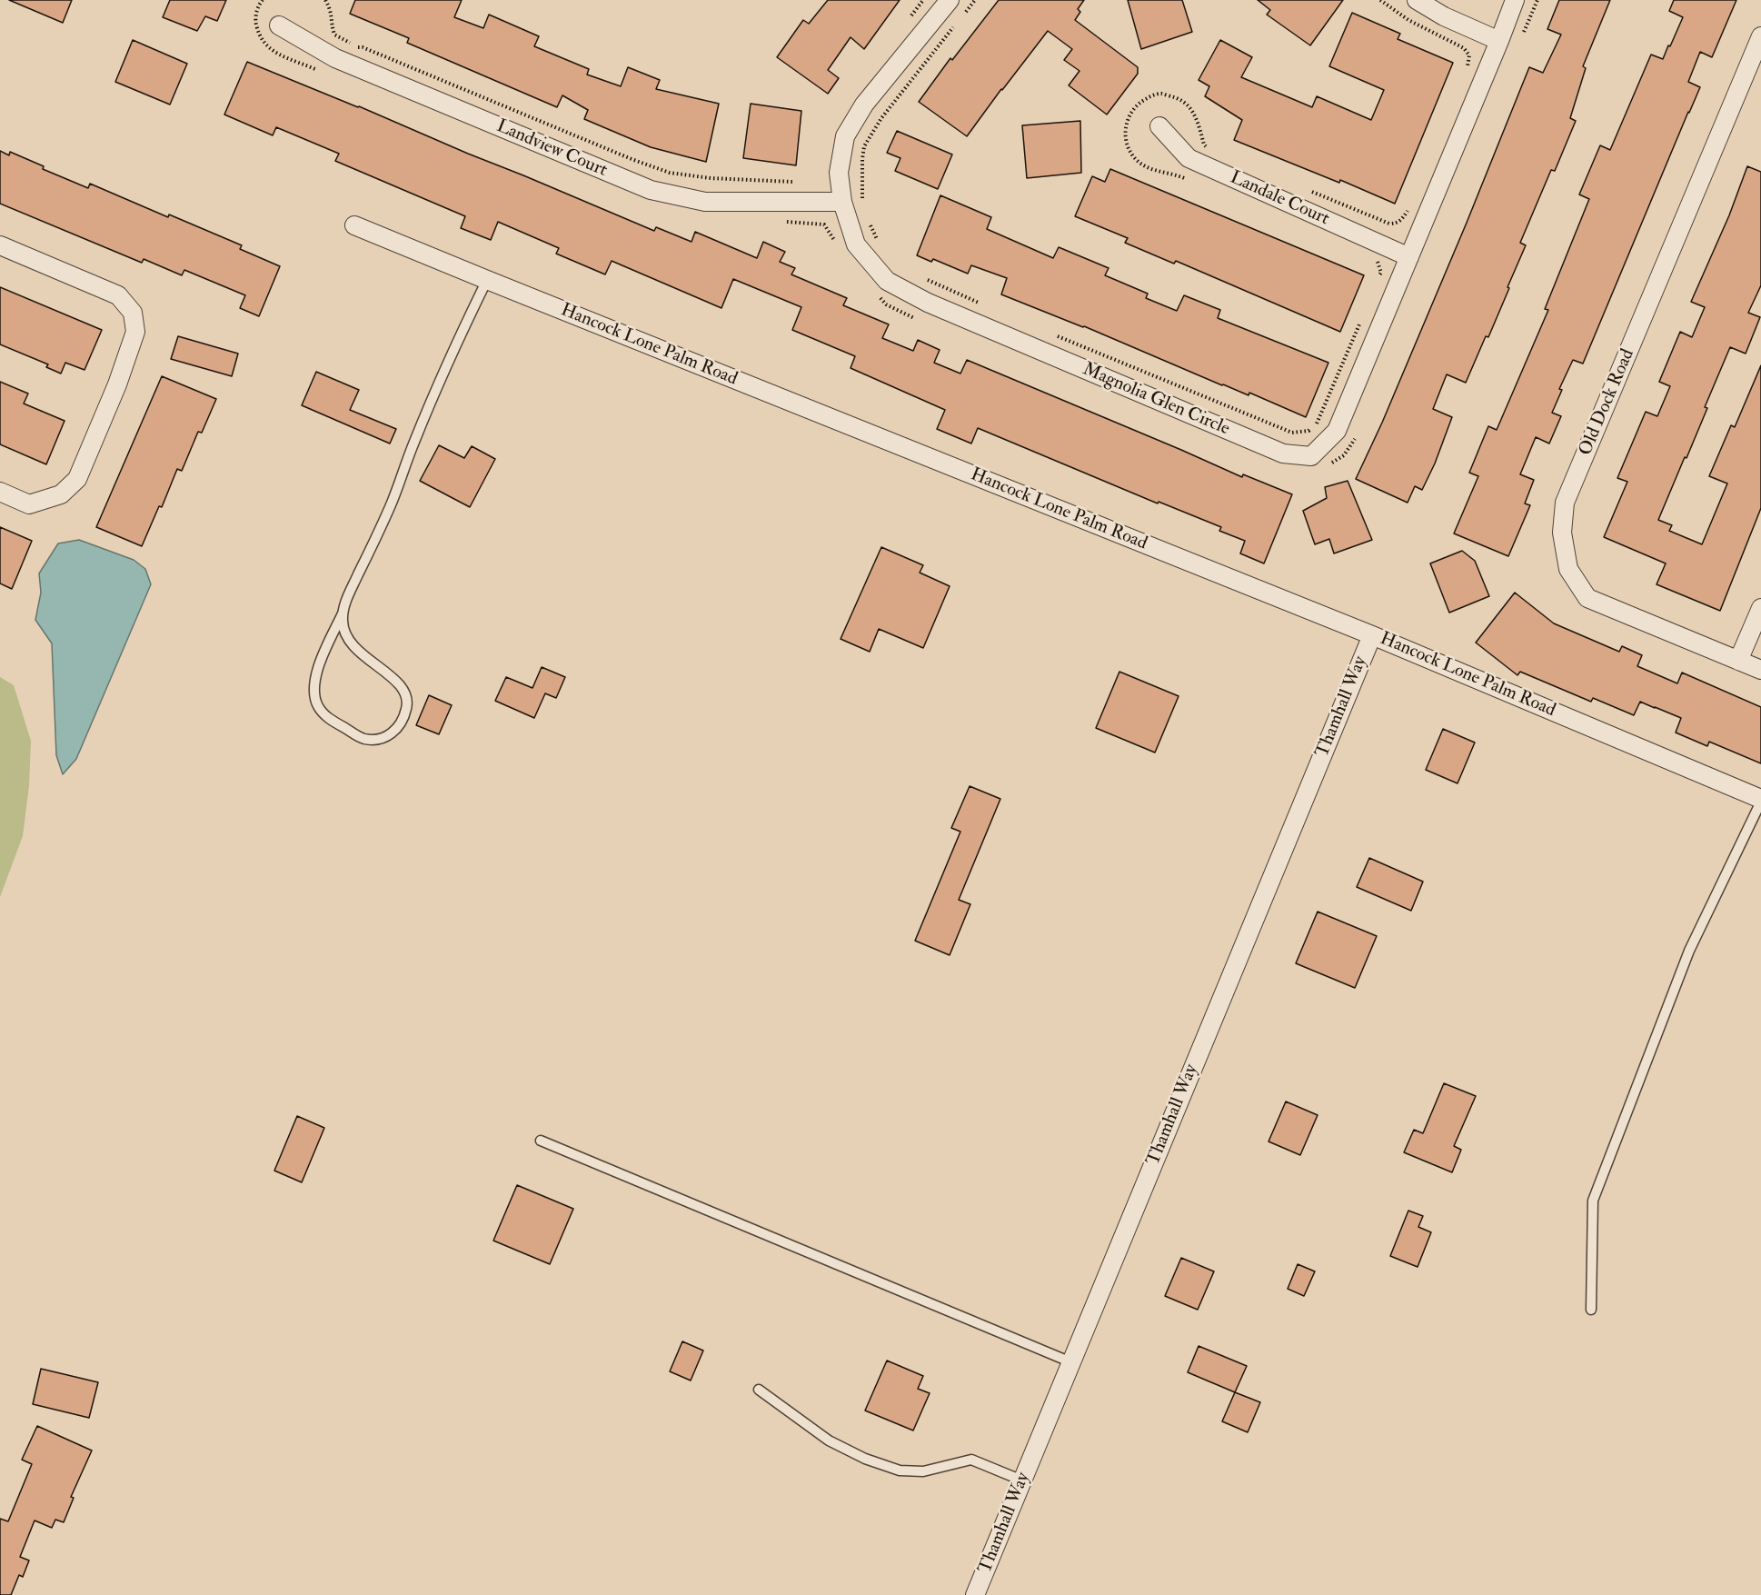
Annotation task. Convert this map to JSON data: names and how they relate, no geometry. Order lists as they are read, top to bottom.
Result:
{
  "streets": {
    "street": [
      "Landview Court",
      "Landale Court",
      "Hancock Lone Palm Road",
      "Magnolia Glen Circle",
      "Old Dock Road",
      "Thamhall Way"
    ]
  },
  "crossings": [
    ["Landview Court", "Magnolia Glen Circle"],
    ["Landale Court", "Magnolia Glen Circle"],
    ["Hancock Lone Palm Road", "Thamhall Way"]
  ]
}
